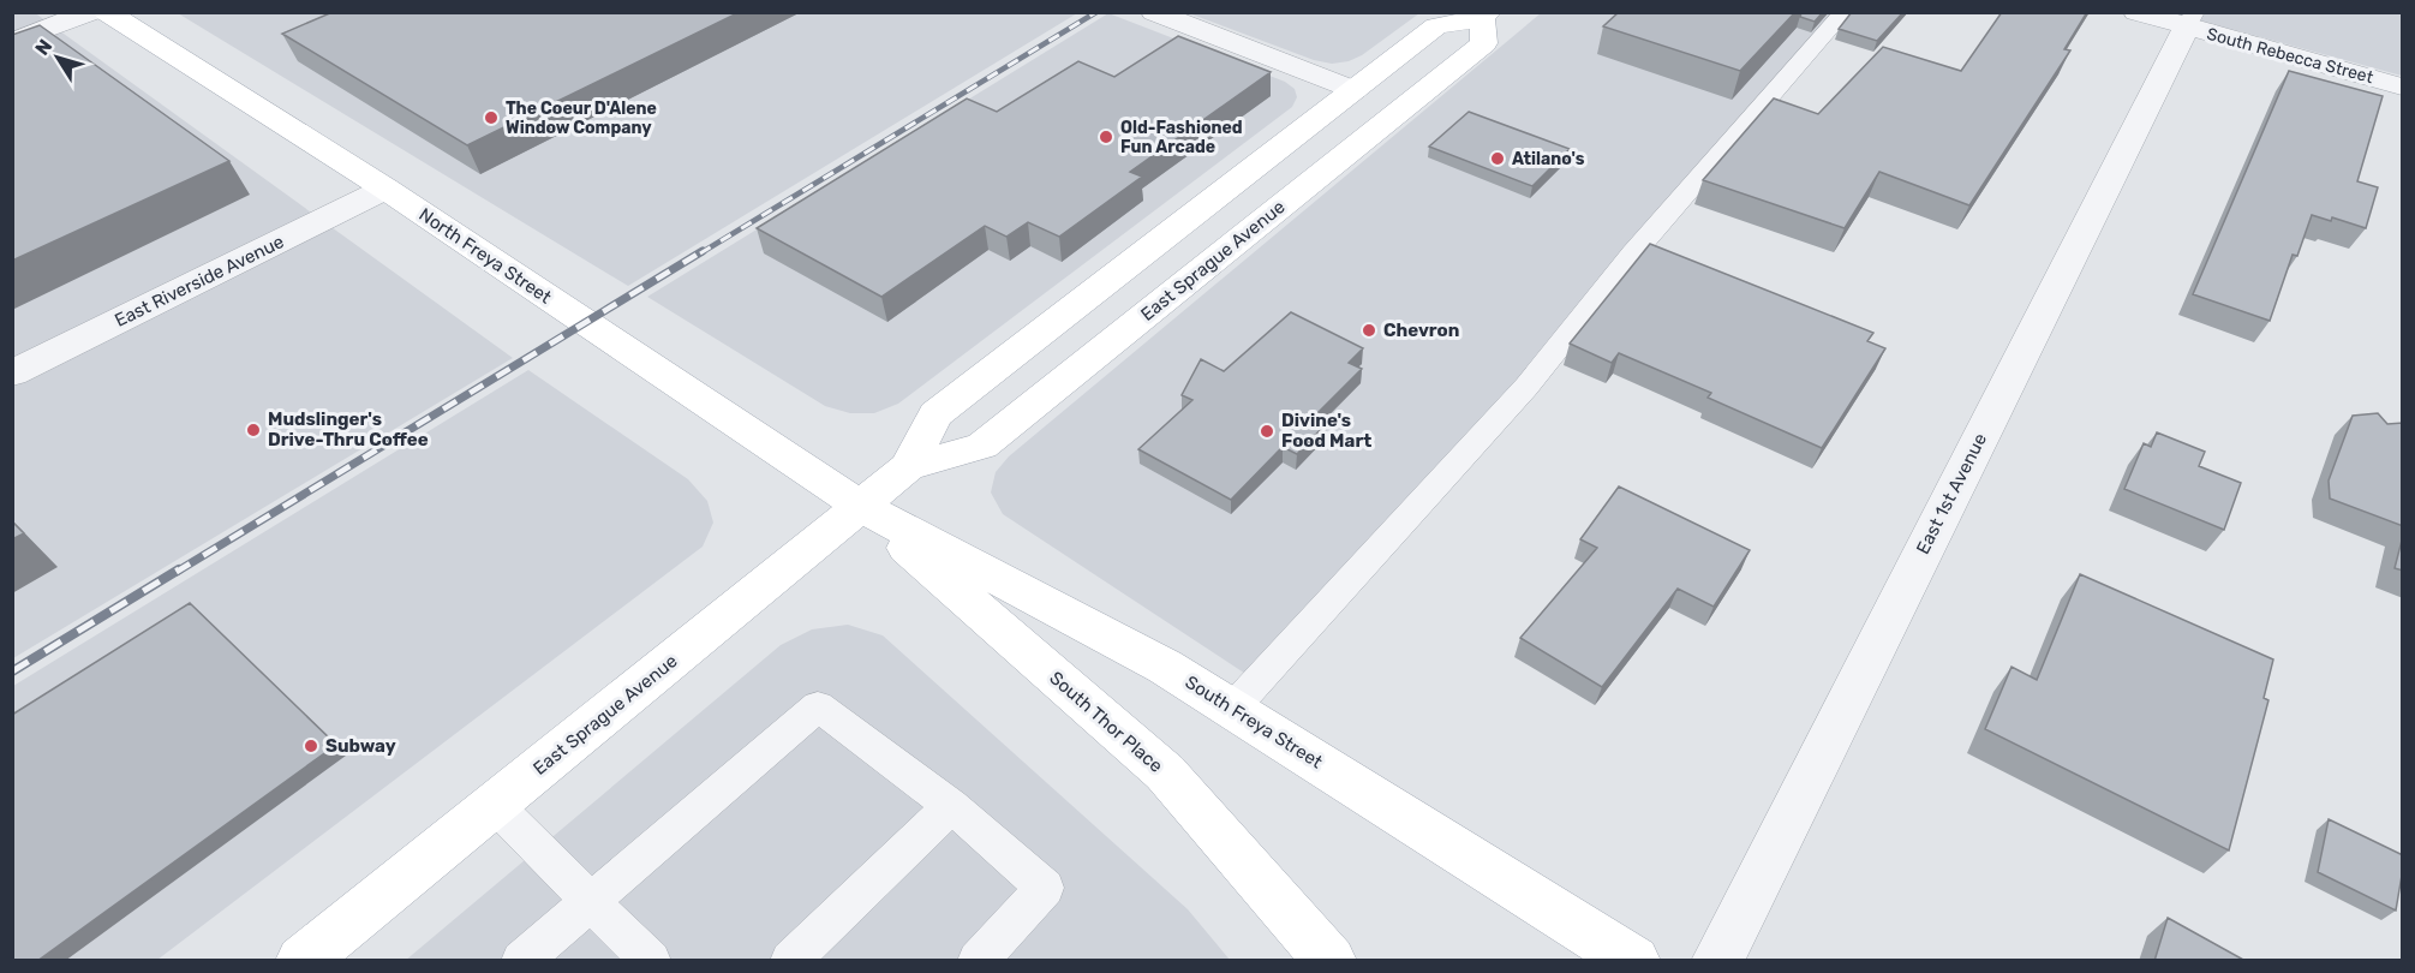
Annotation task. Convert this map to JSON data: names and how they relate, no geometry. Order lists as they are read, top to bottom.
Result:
{
  "streets": {
    "main road": [
      "North Freya Street",
      "East Sprague Avenue",
      "South Thor Place",
      "South Freya Street"
    ],
    "street": ["South Rebecca Street", "East Riverside Avenue", "East 1st Avenue"]
  },
  "crossings": [
    ["South Rebecca Street", "East 1st Avenue"],
    ["North Freya Street", "East Sprague Avenue"],
    ["North Freya Street", "East Riverside Avenue"],
    ["North Freya Street", "South Thor Place"],
    ["North Freya Street", "South Freya Street"],
    ["East Sprague Avenue", "South Thor Place"],
    ["East Sprague Avenue", "South Freya Street"],
    ["South Thor Place", "South Freya Street"]
  ],
  "places": [
    "The Coeur D'Alene Window Company",
    "Old-Fashioned Fun Arcade",
    "Atilano's",
    "Chevron",
    "Mudslinger's Drive-Thru Coffee",
    "Divine's Food Mart",
    "Subway"
  ],
  "north": "top left"
}
